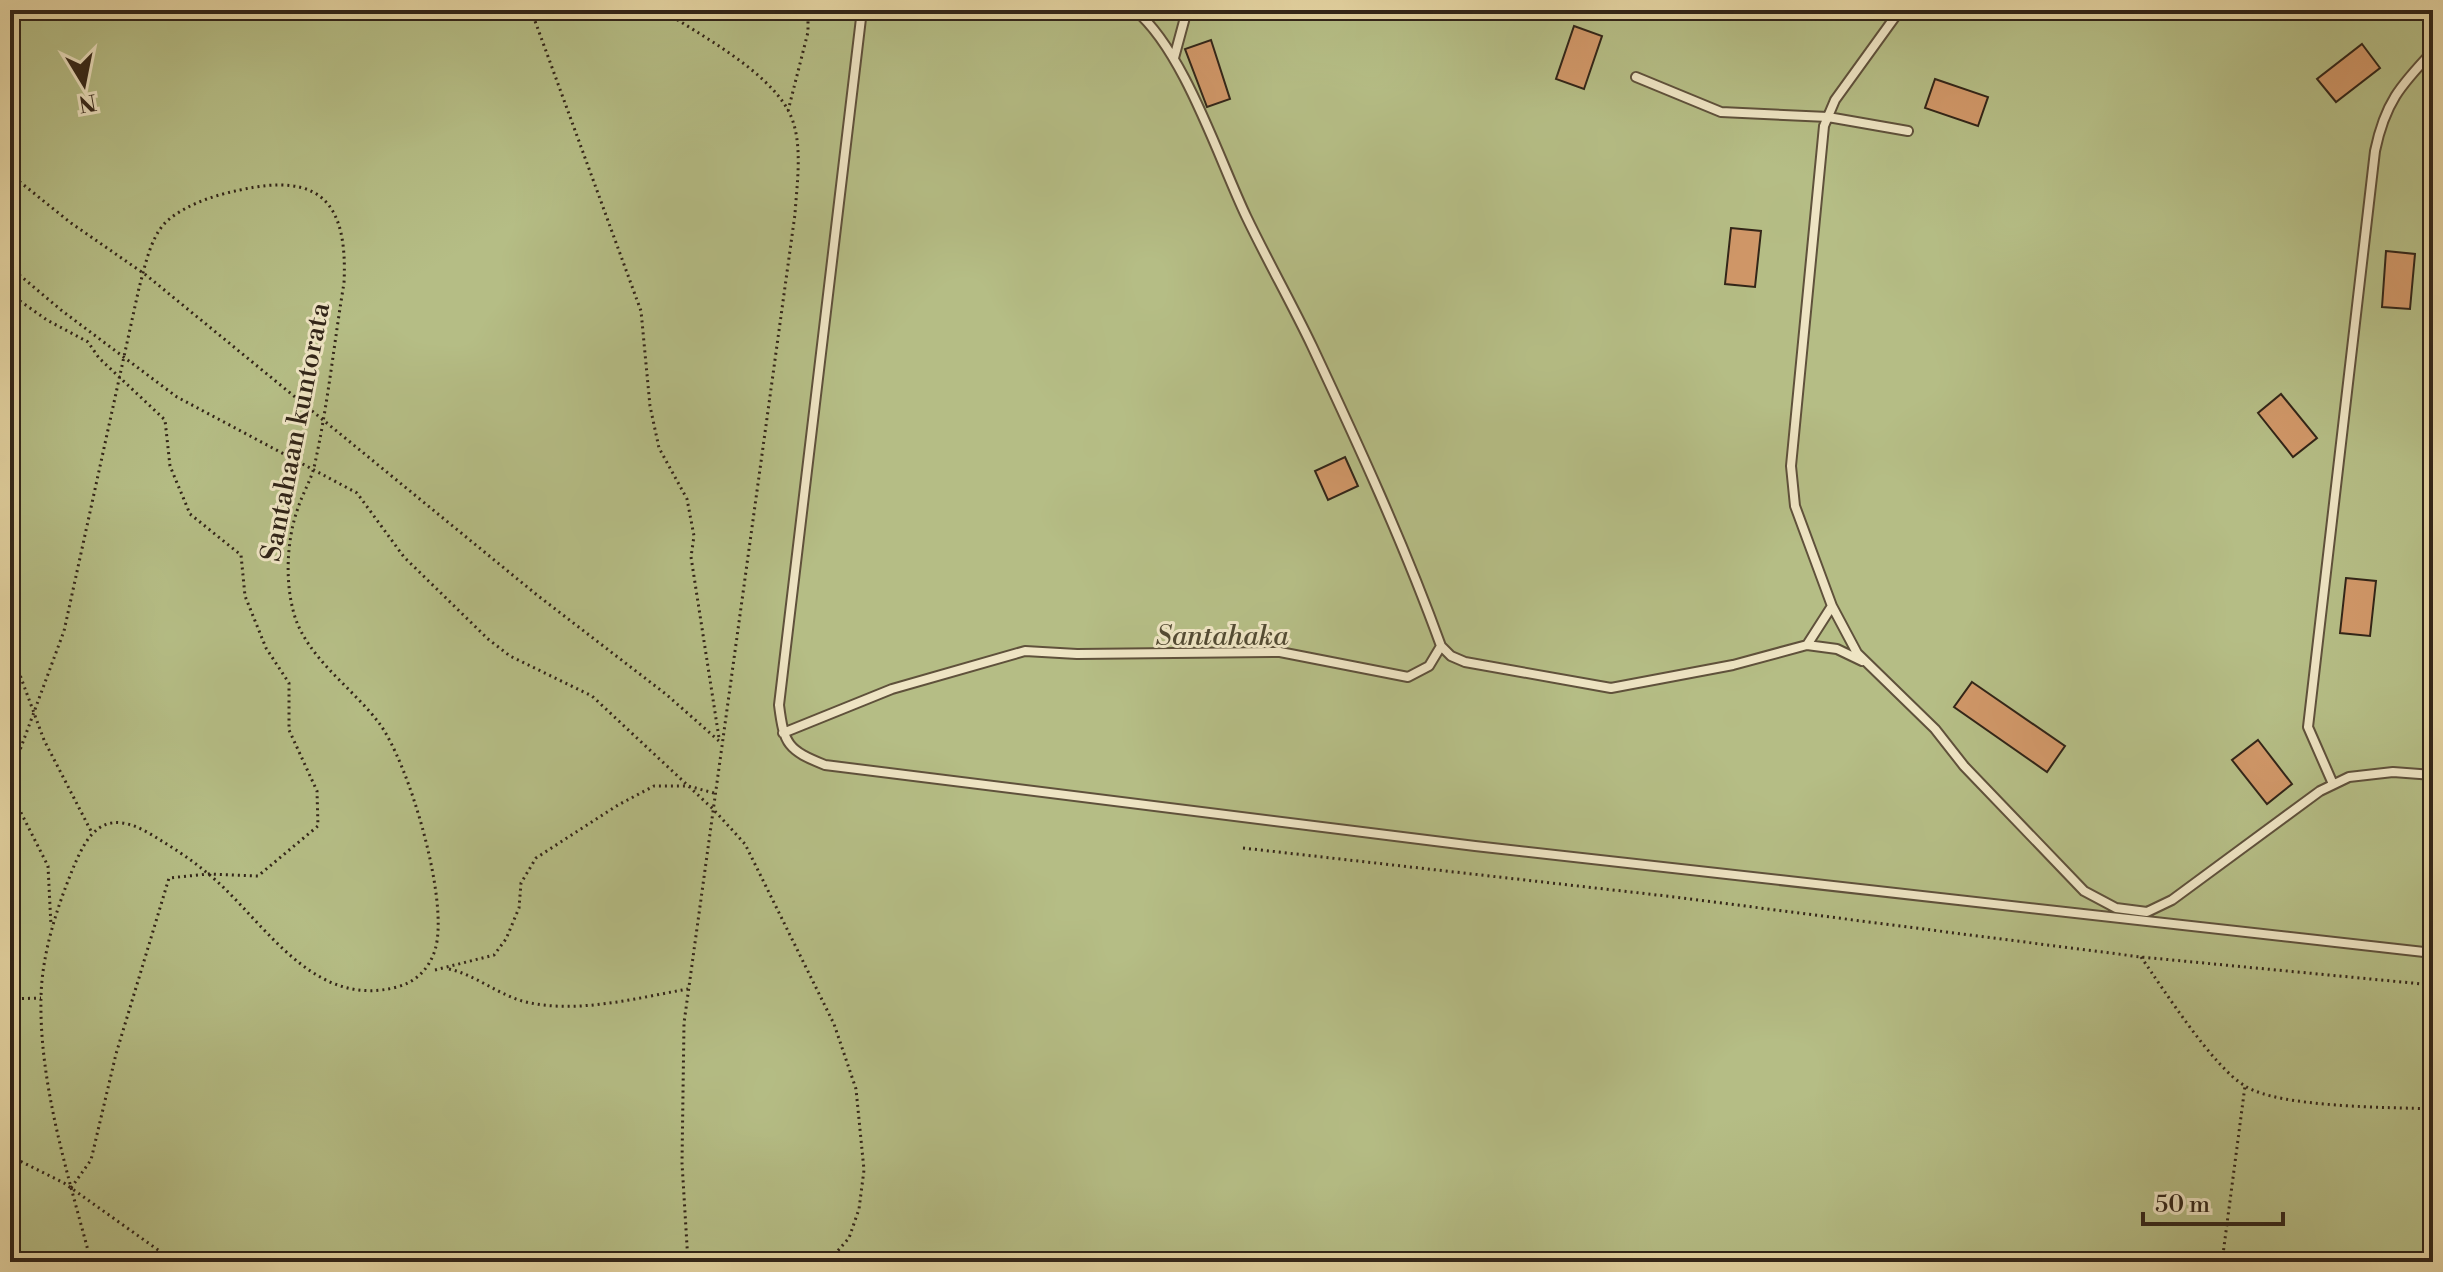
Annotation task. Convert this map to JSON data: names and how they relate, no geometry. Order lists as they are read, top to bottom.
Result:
{
  "streets": {
    "path": ["Santahaan kuntorata"]
  },
  "parks": ["Santahaka"],
  "scale_bar": "50 m",
  "north": "bottom"
}
